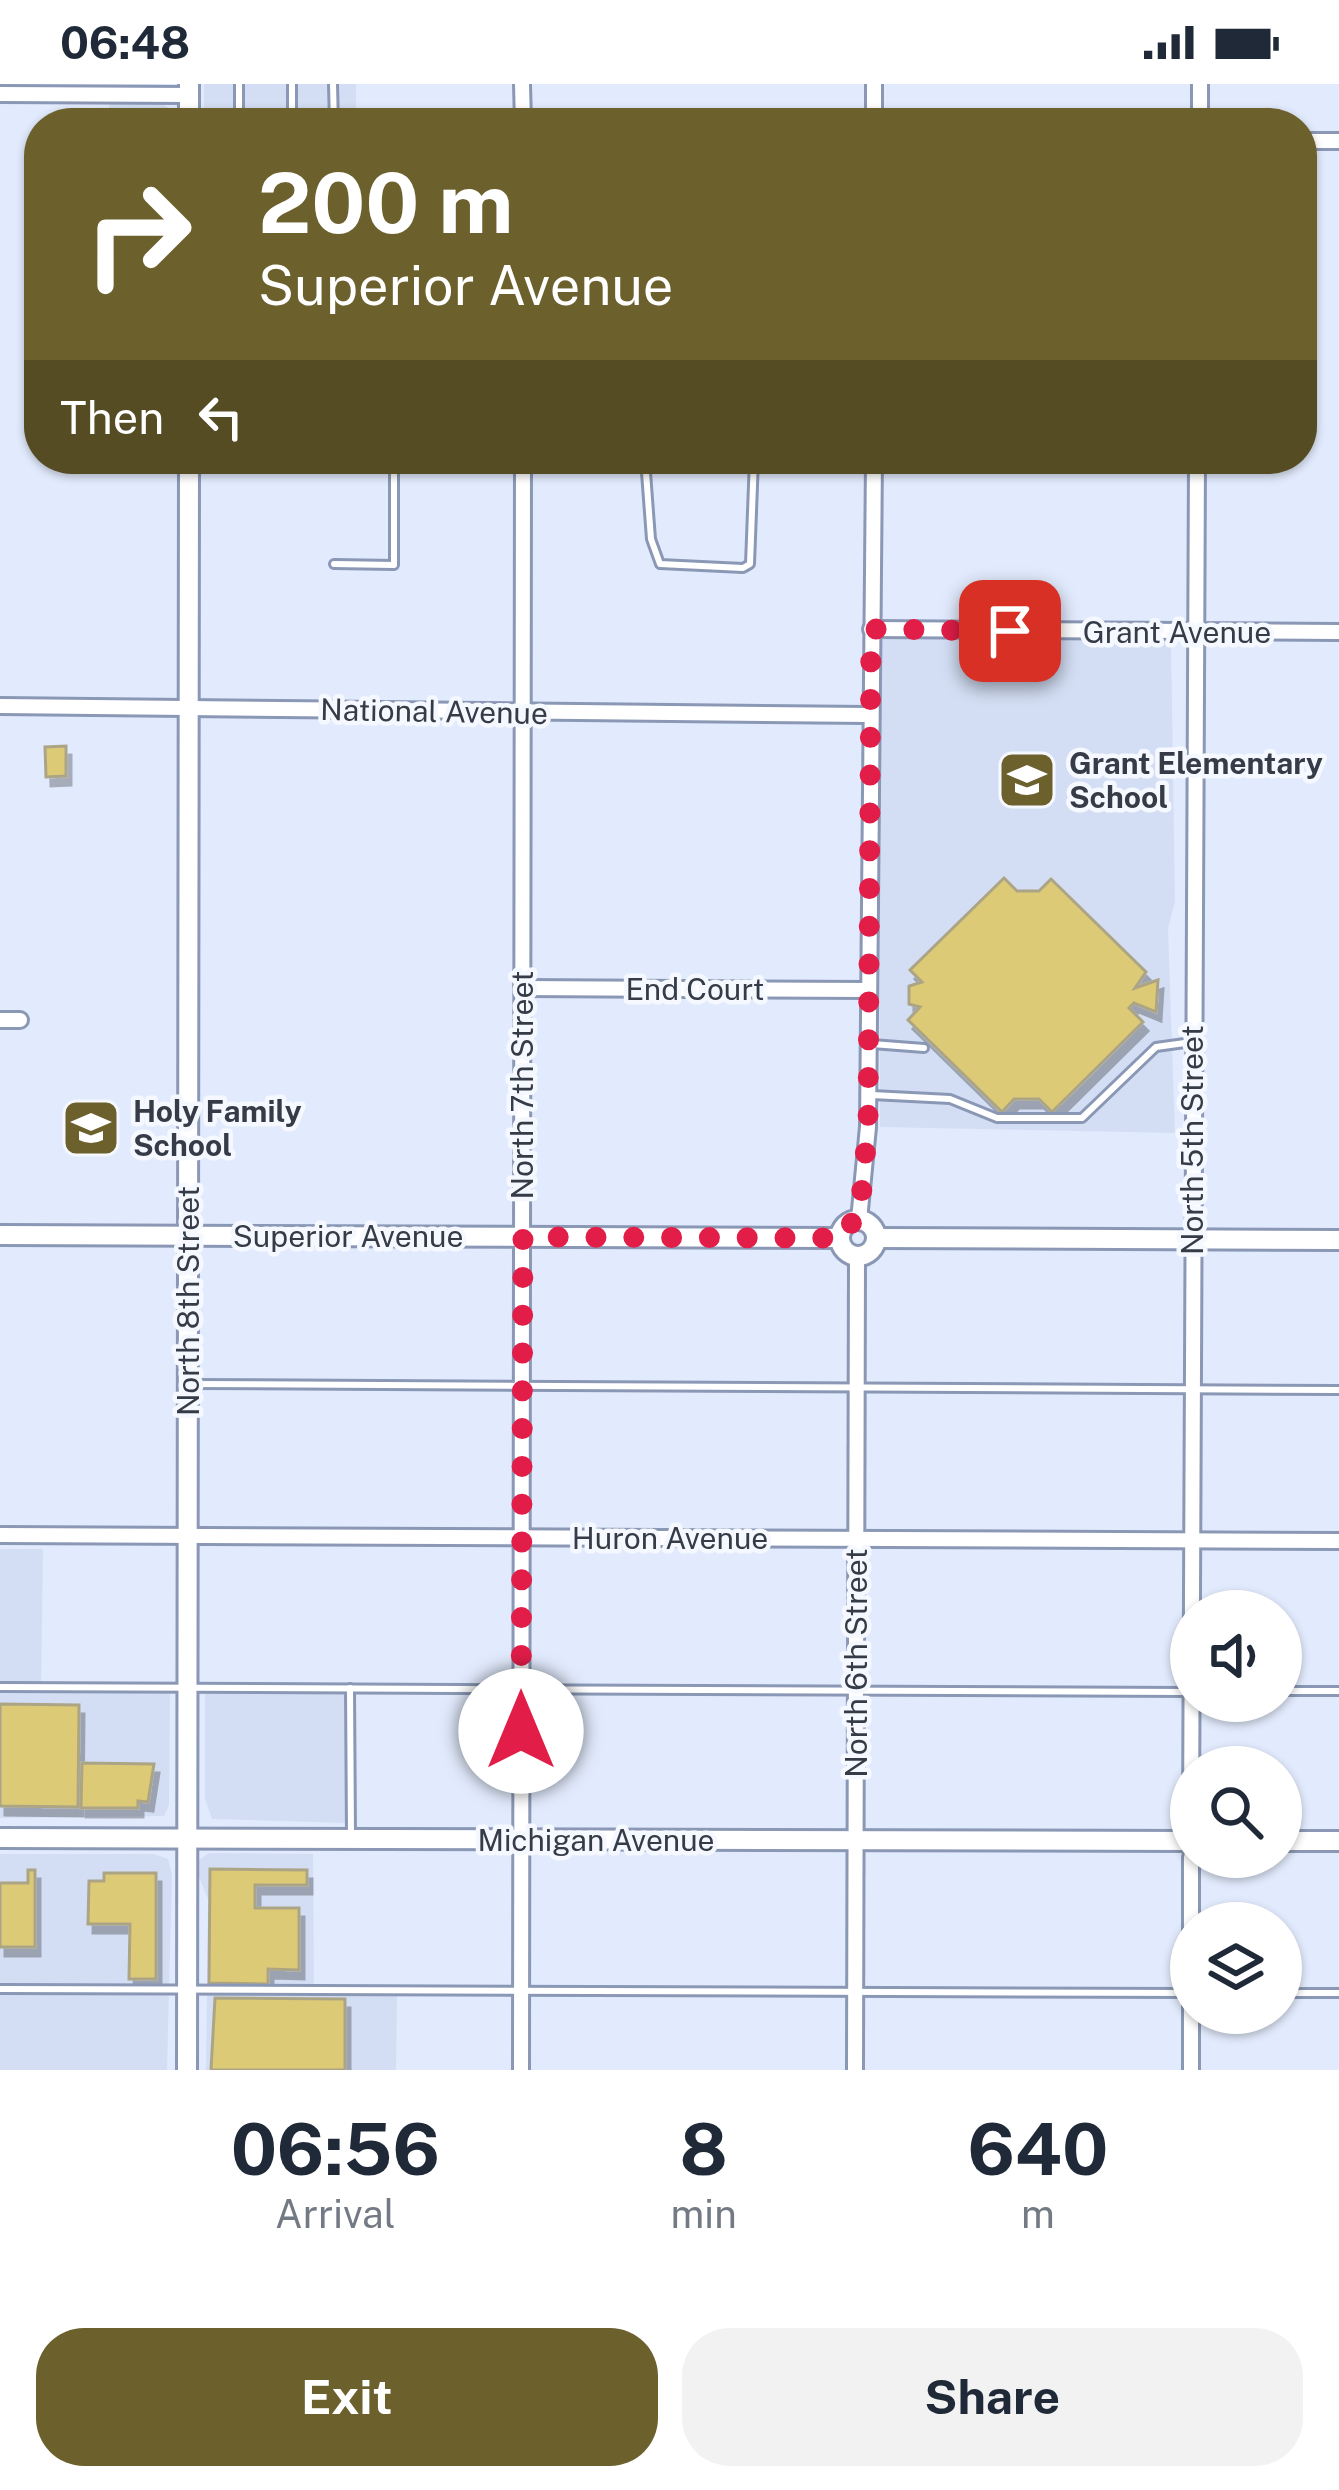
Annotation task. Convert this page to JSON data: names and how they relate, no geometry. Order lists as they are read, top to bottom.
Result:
{
  "streets": {
    "street": [
      "Grant Avenue",
      "National Avenue",
      "End Court",
      "North 7th Street",
      "North 5th Street",
      "Superior Avenue",
      "North 8th Street",
      "Huron Avenue",
      "North 6th Street",
      "Michigan Avenue"
    ]
  },
  "crossings": [
    ["Grant Avenue", "North 5th Street"],
    ["National Avenue", "North 7th Street"],
    ["National Avenue", "North 8th Street"],
    ["End Court", "North 7th Street"],
    ["North 7th Street", "Superior Avenue"],
    ["North 7th Street", "Huron Avenue"],
    ["North 7th Street", "Michigan Avenue"],
    ["North 5th Street", "Huron Avenue"],
    ["Superior Avenue", "North 8th Street"],
    ["Superior Avenue", "North 6th Street"],
    ["North 8th Street", "Huron Avenue"],
    ["North 8th Street", "Michigan Avenue"],
    ["Huron Avenue", "North 6th Street"],
    ["North 6th Street", "Michigan Avenue"]
  ],
  "places": {
    "school or university": ["Grant Elementary School", "Holy Family School"]
  },
  "page": {
    "status": "06:48",
    "turn": ["200 m", "Superior Avenue"],
    "then": "Then",
    "eta": [
      "06:56",
      "Arrival",
      "8",
      "min",
      "640",
      "m"
    ],
    "buttons": ["Exit", "Share"]
  }
}
